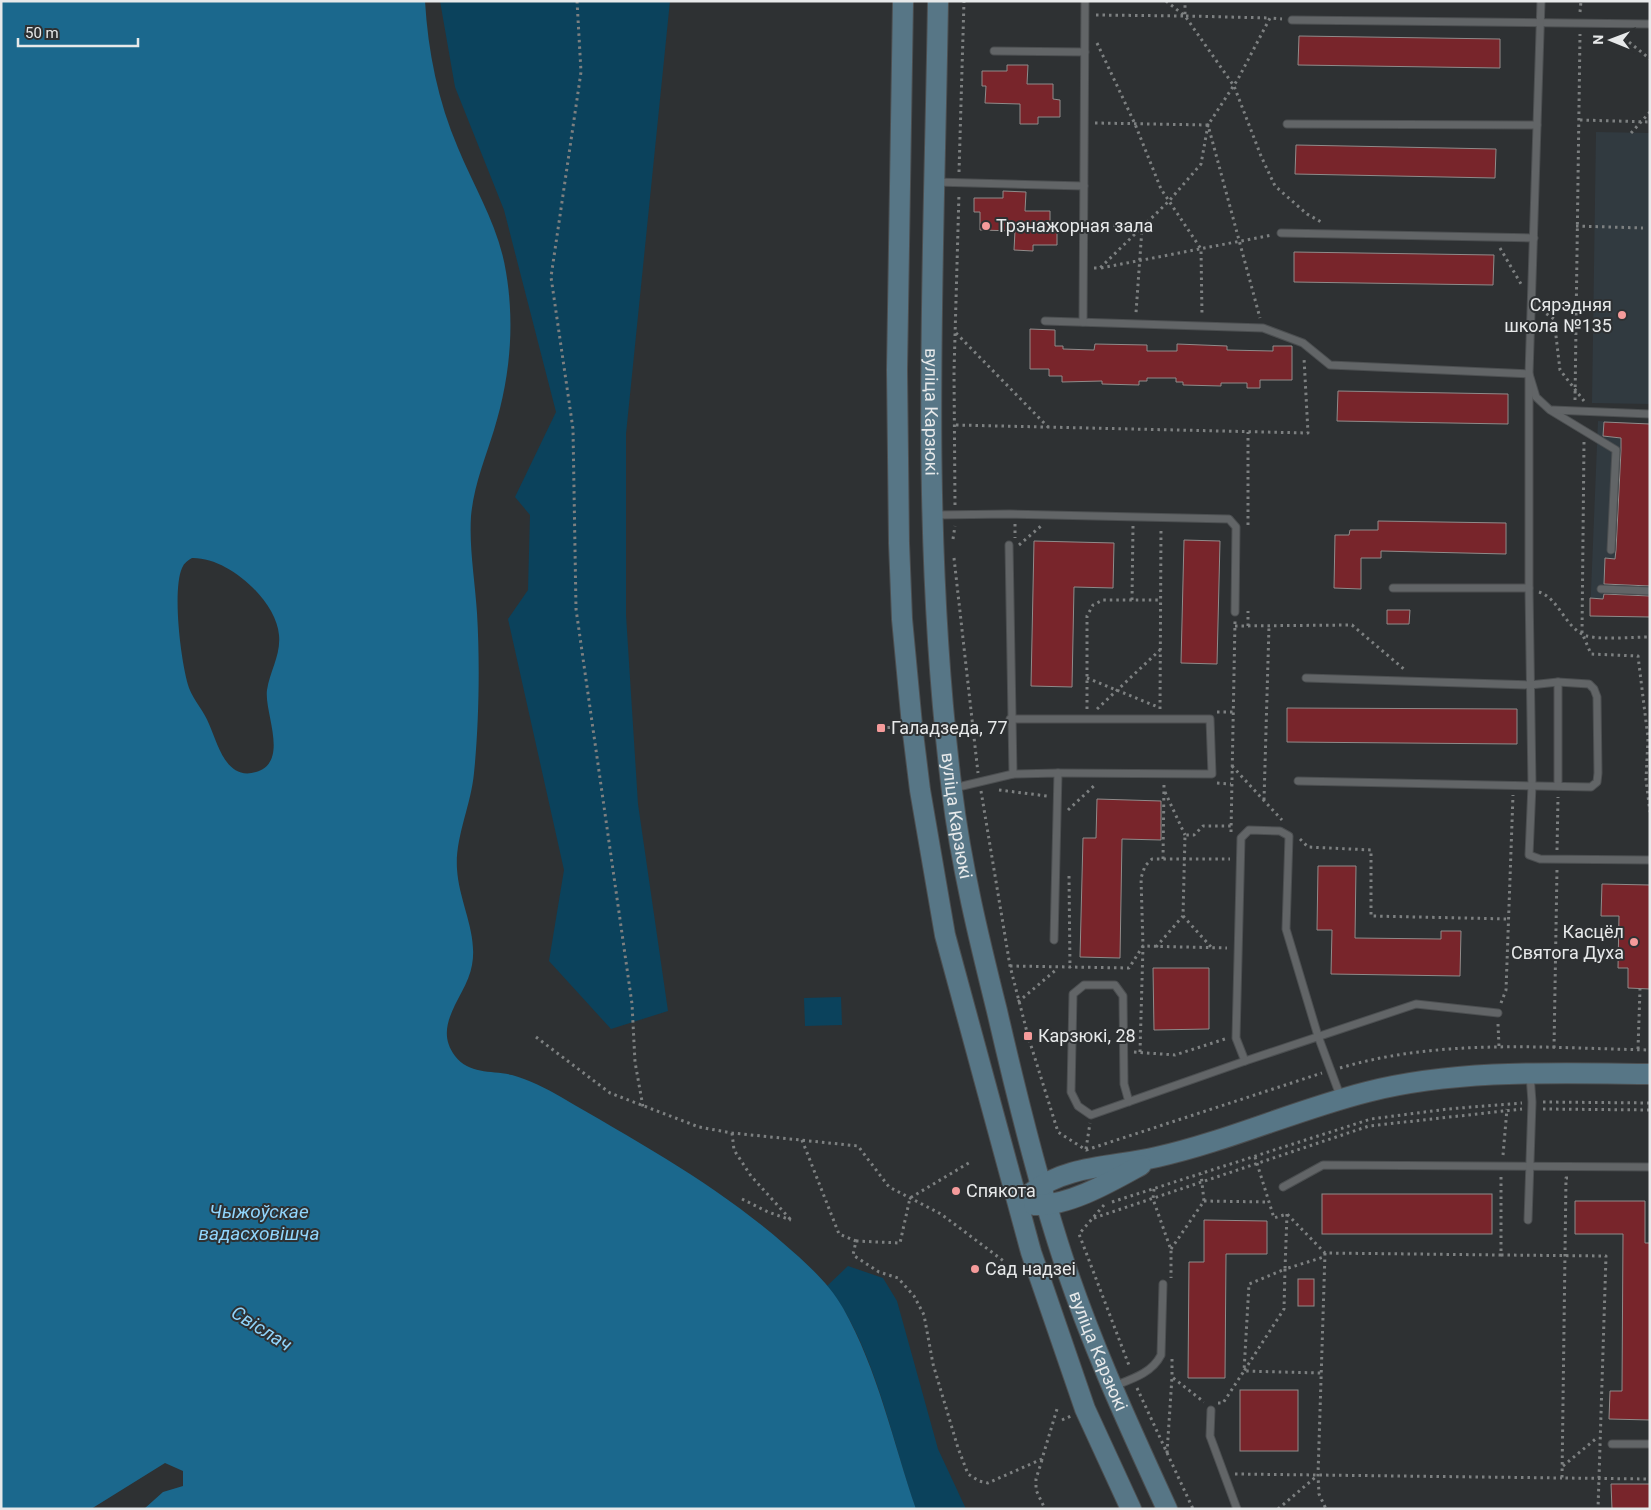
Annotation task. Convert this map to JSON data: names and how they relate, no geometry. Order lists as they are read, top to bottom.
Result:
{
  "streets": {
    "street": ["вуліца Карзюкі"]
  },
  "water": ["Чыжоўскае вадасховішча", "Свіслач"],
  "places": {
    "other": [
      "Трэнажорная зала",
      "Сярэдняя школа №135",
      "Касцёл Святога Духа",
      "Спякота",
      "Сад надзеі"
    ],
    "transit": ["Галадзеда, 77", "Карзюкі, 28"]
  },
  "scale_bar": "50 m",
  "north": "left"
}
